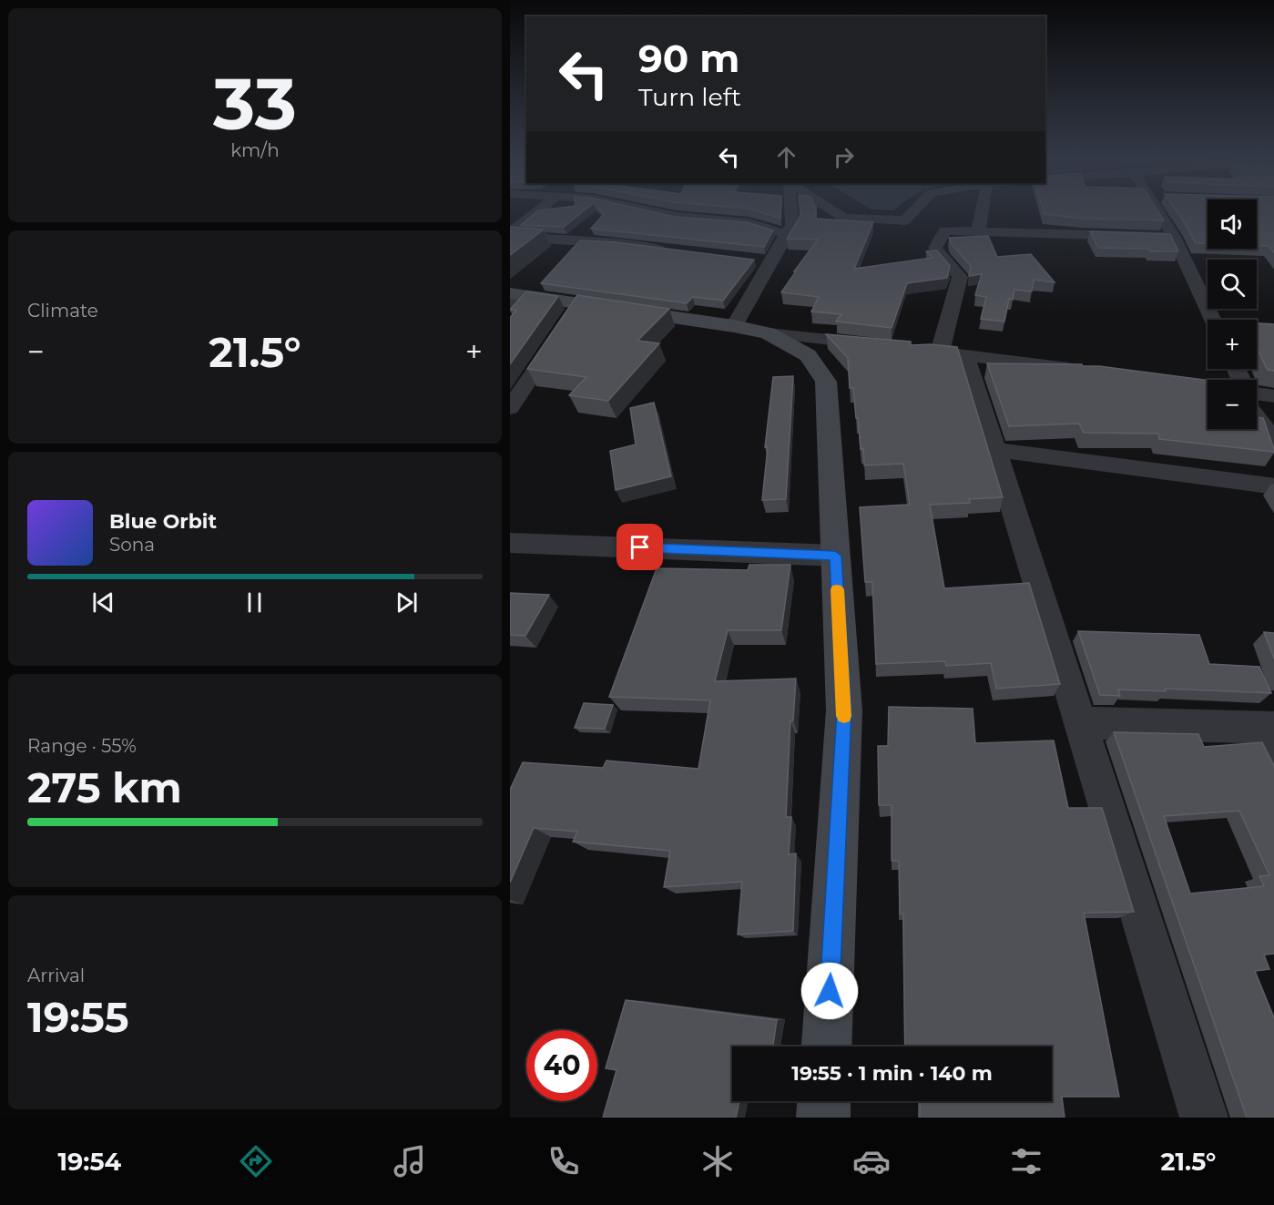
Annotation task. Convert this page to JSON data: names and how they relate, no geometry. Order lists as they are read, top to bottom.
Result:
{
  "page": {
    "tile": [
      ["33", "km/h"],
      "Climate",
      ["Range · 55%", "275 km"],
      ["Arrival", "19:55"]
    ],
    "turn": ["90 m", "Turn left"],
    "map_buttons": ["+", "−"],
    "heat": ["−", "21.5°", "+"],
    "song": ["Blue Orbit", "Sona"],
    "limit": "40",
    "trip": "19:55 · 1 min · 140 m",
    "tabs": ["19:54", "21.5°"]
  }
}
